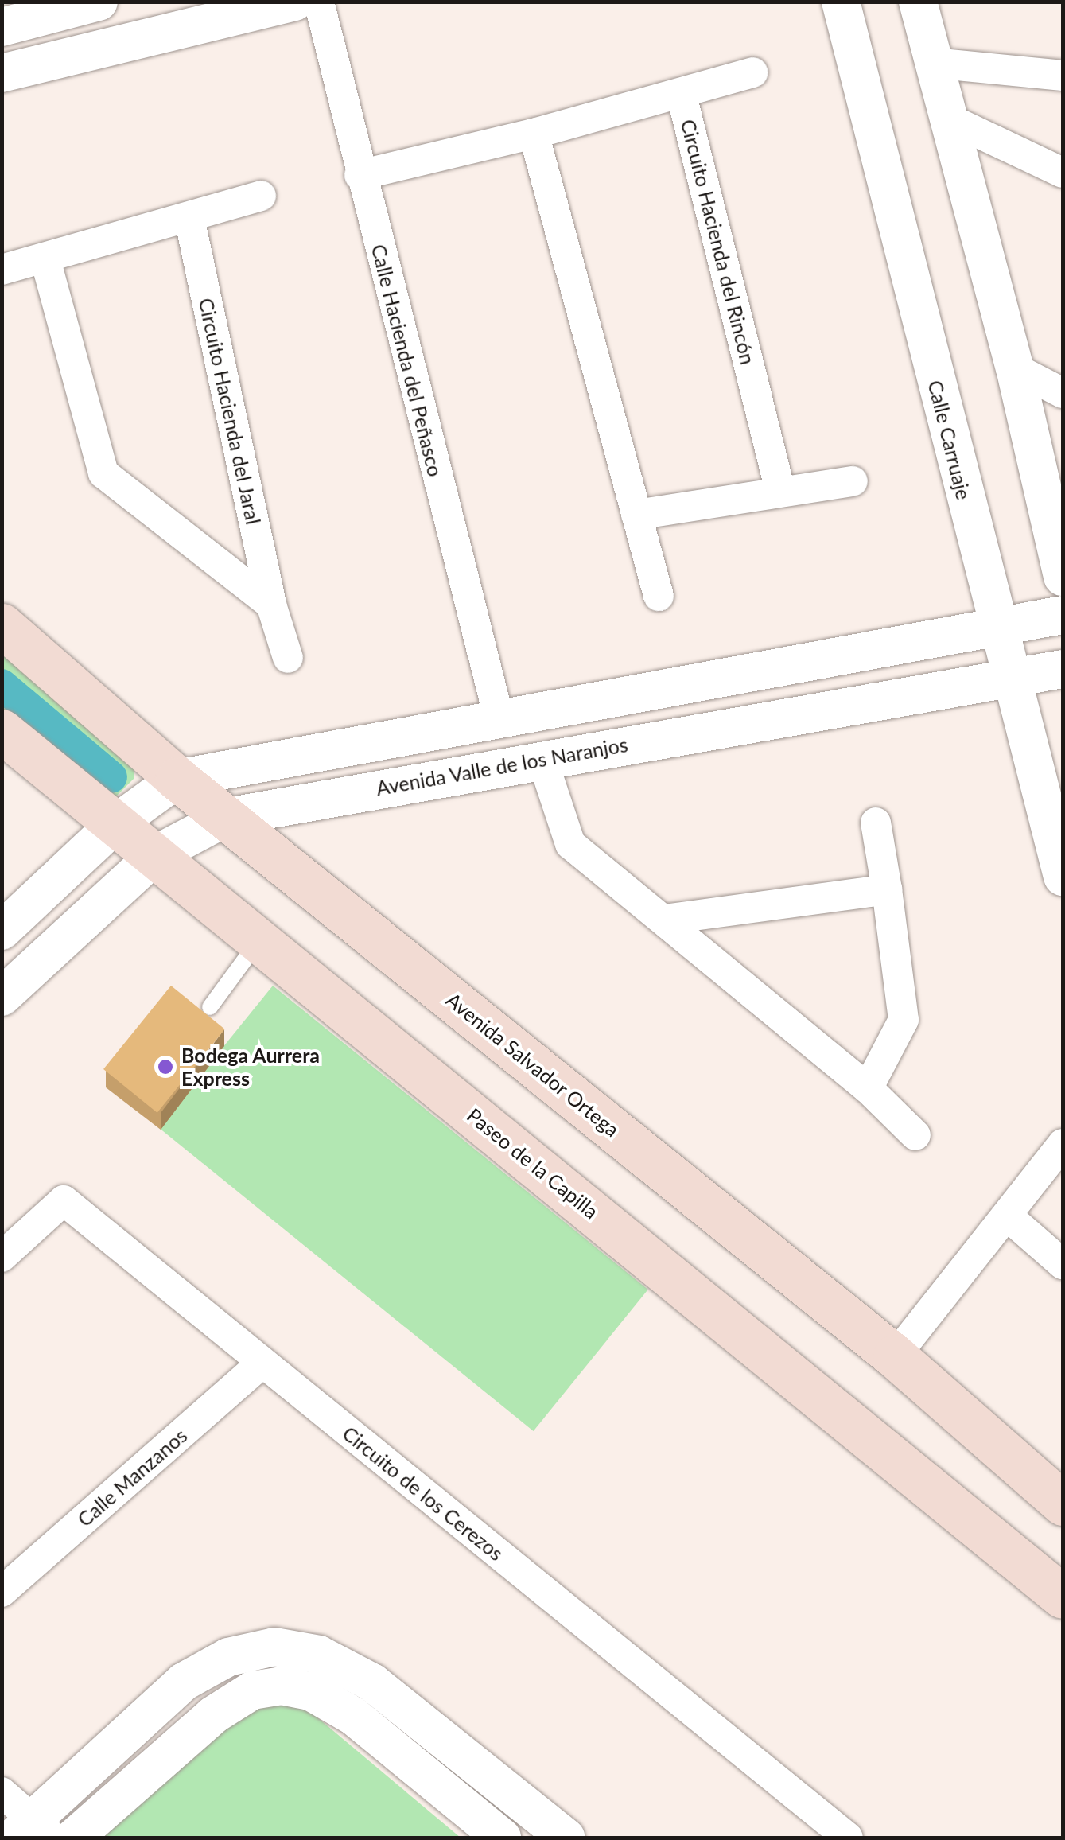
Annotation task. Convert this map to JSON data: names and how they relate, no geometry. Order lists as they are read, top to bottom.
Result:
{
  "streets": {
    "main road": ["Avenida Salvador Ortega", "Paseo de la Capilla"],
    "street": [
      "Circuito Hacienda del Rincón",
      "Calle Hacienda del Peñasco",
      "Circuito Hacienda del Jaral",
      "Calle Carruaje",
      "Avenida Valle de los Naranjos",
      "Calle Manzanos",
      "Circuito de los Cerezos"
    ]
  },
  "crossings": [
    ["Circuito Hacienda del Rincón", "Calle Hacienda del Peñasco"],
    ["Calle Carruaje", "Avenida Valle de los Naranjos"],
    ["Avenida Valle de los Naranjos", "Avenida Salvador Ortega"],
    ["Avenida Valle de los Naranjos", "Paseo de la Capilla"],
    ["Calle Manzanos", "Circuito de los Cerezos"]
  ],
  "places": ["Bodega Aurrera Express"]
}
